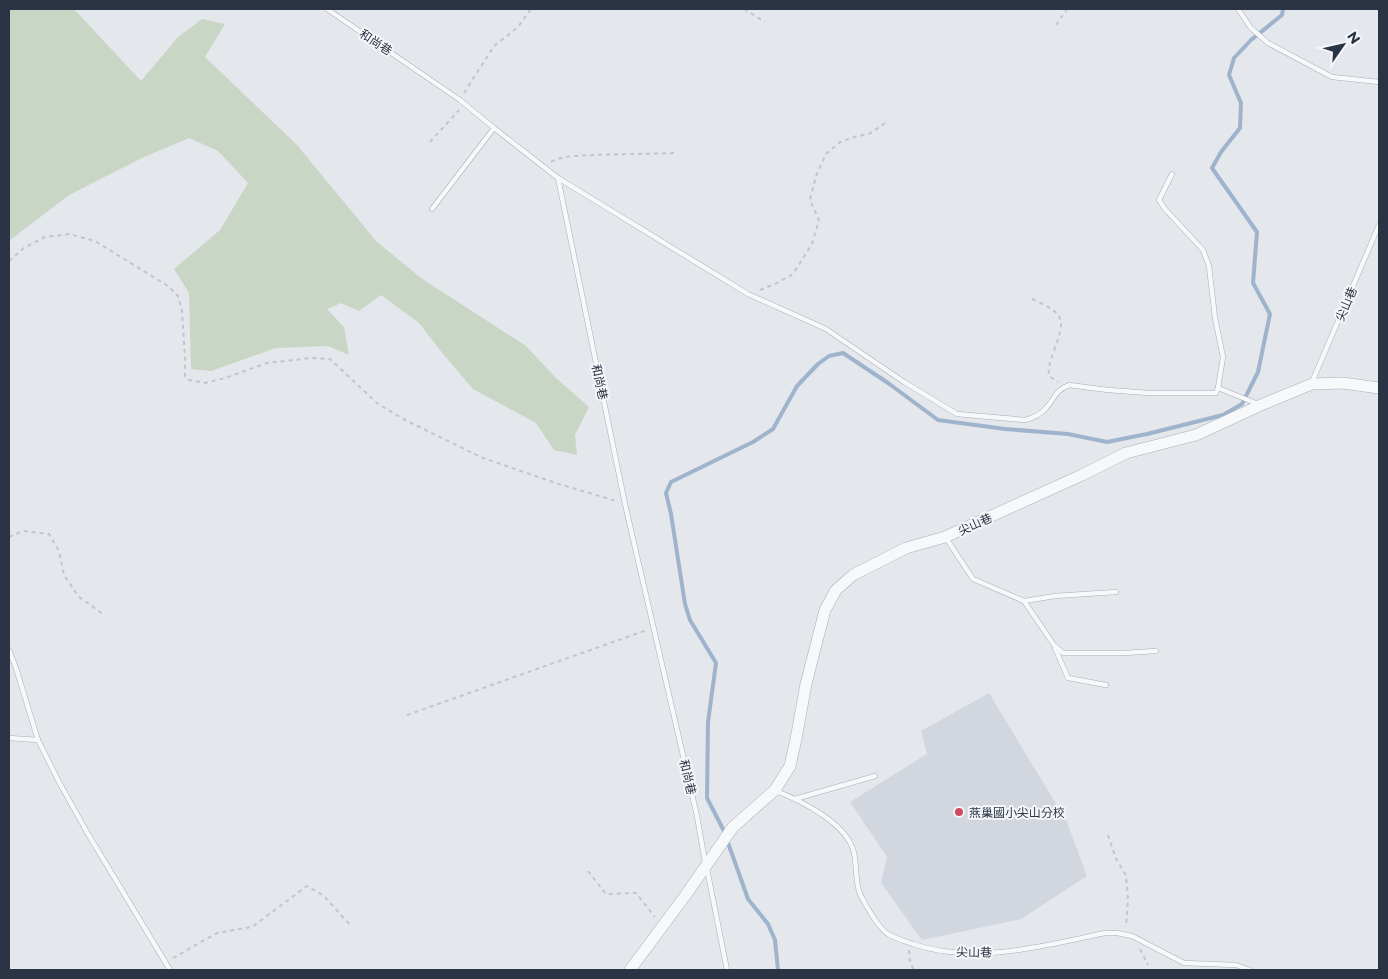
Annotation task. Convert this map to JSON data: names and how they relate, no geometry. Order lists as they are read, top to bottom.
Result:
{
  "streets": {
    "street": ["尖山巷"],
    "lane": ["和尚巷"]
  },
  "crossings": [
    ["和尚巷", "尖山巷"]
  ],
  "places": ["燕巢國小尖山分校"],
  "north": "top right"
}
